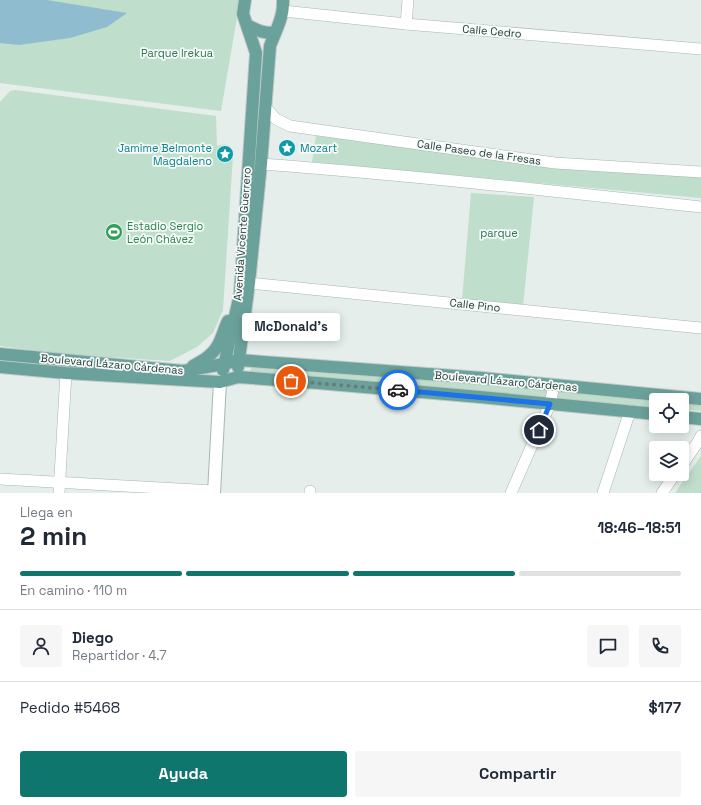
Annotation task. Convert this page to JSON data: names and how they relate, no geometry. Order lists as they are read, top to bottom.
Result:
{
  "streets": {
    "main road": ["Avenida Vicente Guerrero", "Boulevard Lázaro Cárdenas"],
    "street": ["Calle Cedro", "Calle Paseo de la Fresas", "Calle Pino"]
  },
  "crossings": [
    ["Calle Cedro", "Avenida Vicente Guerrero"],
    ["Calle Paseo de la Fresas", "Avenida Vicente Guerrero"],
    ["Avenida Vicente Guerrero", "Calle Pino"],
    ["Avenida Vicente Guerrero", "Boulevard Lázaro Cárdenas"]
  ],
  "parks": ["Parque Irekua", "parque"],
  "places": {
    "place": ["Mozart", "Jamime Belmonte Magdaleno"],
    "sports": ["Estadio Sergio León Chávez"],
    "other": ["McDonald's"]
  },
  "page": {
    "bubble": "McDonald's",
    "heading": ["2 min", "Llega en", "18:46–18:51"],
    "panel": [
      "Diego",
      "Repartidor · 4.7",
      "Pedido #5468",
      "$177"
    ],
    "bar": "En camino · 110 m",
    "buttons": ["Ayuda", "Compartir"]
  }
}
